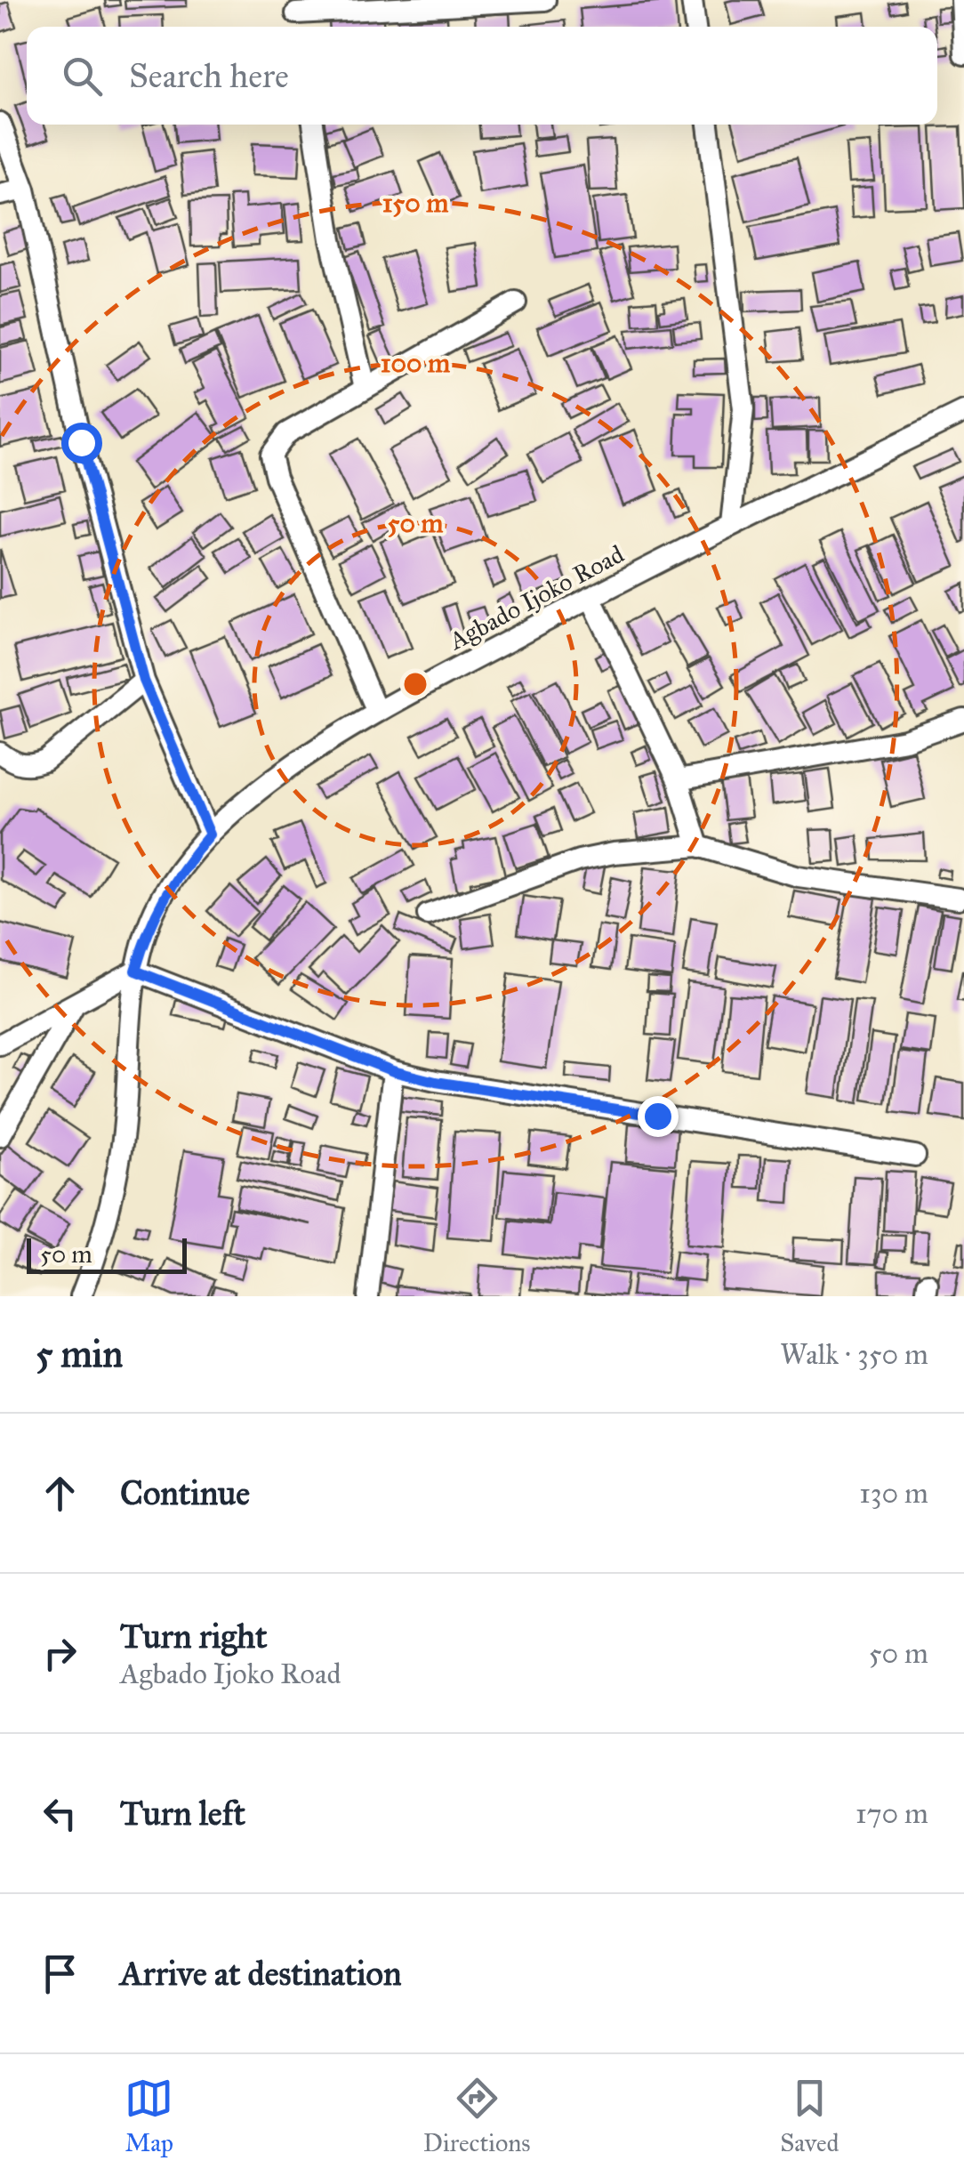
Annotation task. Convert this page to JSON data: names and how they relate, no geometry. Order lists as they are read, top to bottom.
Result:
{
  "streets": {
    "street": ["Agbado Ijoko Road"]
  },
  "scale_bar": "50 m",
  "page": {
    "search": "Search here",
    "scale": "50 m",
    "heading": ["5 min", "Walk · 350 m"],
    "list": [
      ["Continue", "130 m"],
      ["Turn right", "Agbado Ijoko Road", "50 m"],
      ["Turn left", "170 m"],
      "Arrive at destination"
    ],
    "nav": ["Map", "Directions", "Saved"]
  },
  "rings": ["150 m", "100 m", "50 m"]
}
